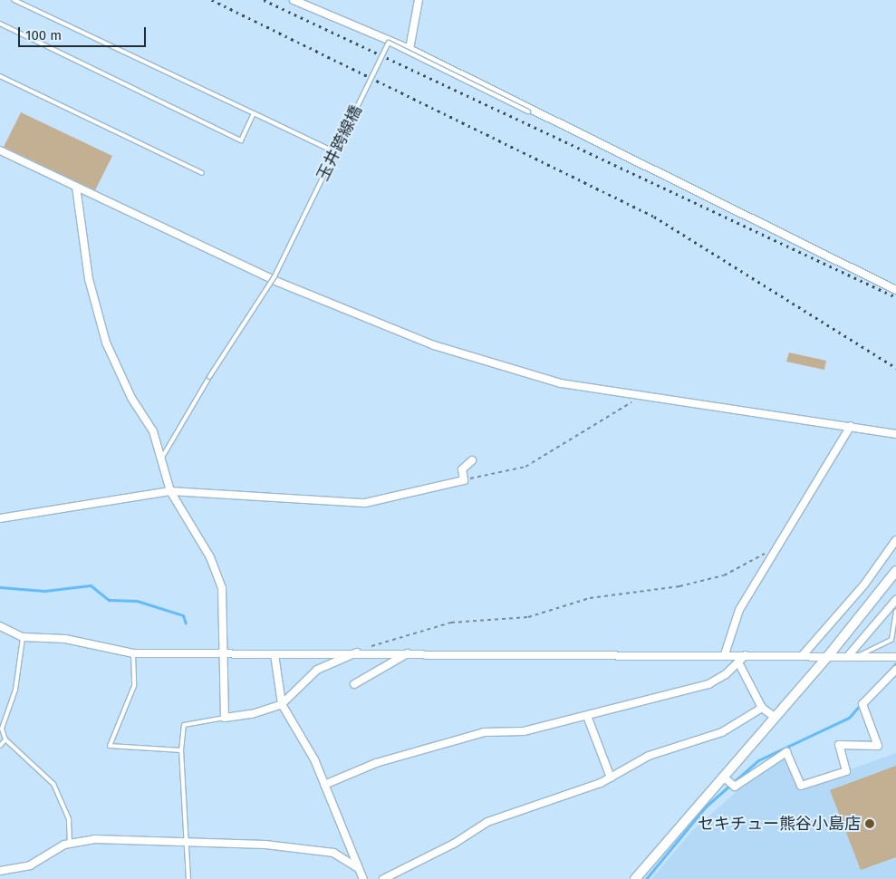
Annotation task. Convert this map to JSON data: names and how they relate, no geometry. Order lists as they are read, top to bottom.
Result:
{
  "streets": {
    "lane": ["玉井跨線橋"]
  },
  "places": ["セキチュー熊谷小島店"],
  "scale_bar": "100 m"
}
